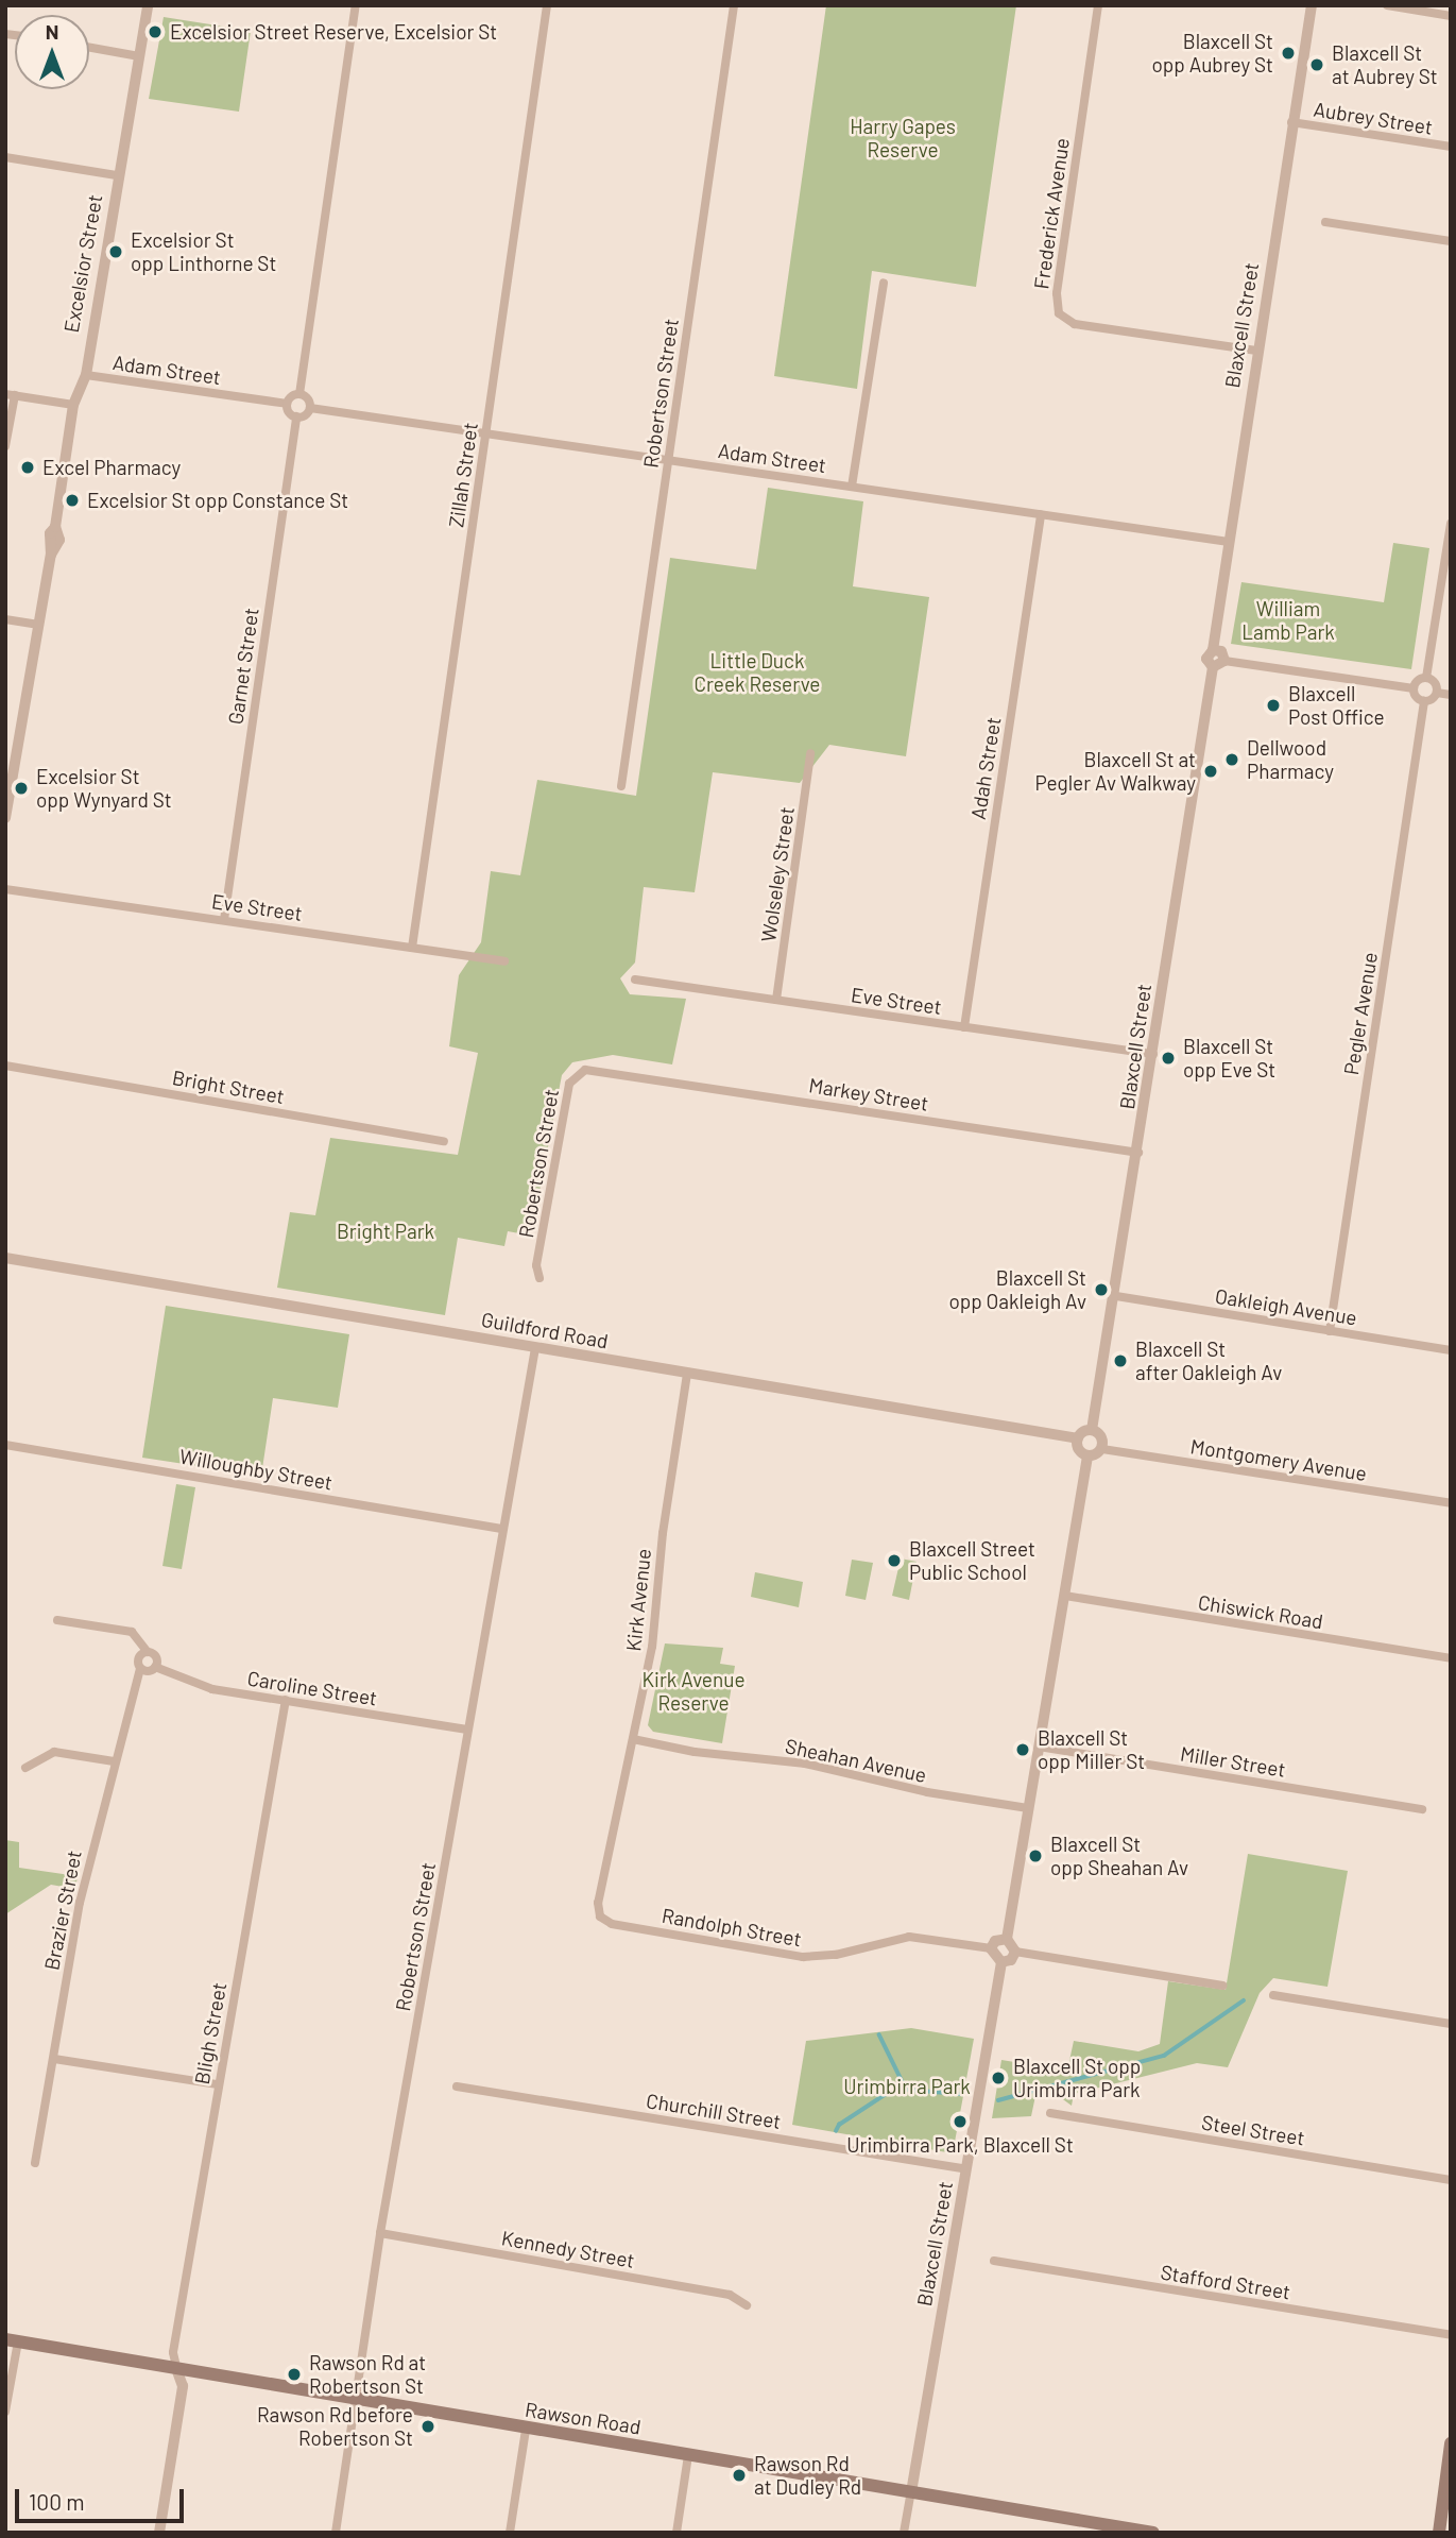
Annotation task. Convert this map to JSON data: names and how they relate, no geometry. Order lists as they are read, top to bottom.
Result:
{
  "streets": {
    "main road": ["Rawson Road"],
    "street": [
      "Aubrey Street",
      "Frederick Avenue",
      "Excelsior Street",
      "Blaxcell Street",
      "Adam Street",
      "Robertson Street",
      "Zillah Street",
      "Garnet Street",
      "Adah Street",
      "Wolseley Street",
      "Eve Street",
      "Pegler Avenue",
      "Bright Street",
      "Markey Street",
      "Oakleigh Avenue",
      "Guildford Road",
      "Montgomery Avenue",
      "Willoughby Street",
      "Kirk Avenue",
      "Chiswick Road",
      "Caroline Street",
      "Sheahan Avenue",
      "Miller Street",
      "Brazier Street",
      "Randolph Street",
      "Bligh Street",
      "Churchill Street",
      "Steel Street",
      "Kennedy Street",
      "Stafford Street"
    ]
  },
  "crossings": [
    ["Aubrey Street", "Blaxcell Street"],
    ["Frederick Avenue", "Blaxcell Street"],
    ["Excelsior Street", "Adam Street"],
    ["Blaxcell Street", "Adam Street"],
    ["Blaxcell Street", "Eve Street"],
    ["Blaxcell Street", "Markey Street"],
    ["Blaxcell Street", "Oakleigh Avenue"],
    ["Blaxcell Street", "Guildford Road"],
    ["Blaxcell Street", "Montgomery Avenue"],
    ["Blaxcell Street", "Churchill Street"],
    ["Blaxcell Street", "Rawson Road"],
    ["Adam Street", "Robertson Street"],
    ["Adam Street", "Zillah Street"],
    ["Adam Street", "Adah Street"],
    ["Robertson Street", "Markey Street"],
    ["Robertson Street", "Guildford Road"],
    ["Robertson Street", "Willoughby Street"],
    ["Robertson Street", "Caroline Street"],
    ["Robertson Street", "Kennedy Street"],
    ["Robertson Street", "Rawson Road"],
    ["Zillah Street", "Eve Street"],
    ["Garnet Street", "Eve Street"],
    ["Adah Street", "Eve Street"],
    ["Wolseley Street", "Eve Street"],
    ["Pegler Avenue", "Oakleigh Avenue"],
    ["Guildford Road", "Montgomery Avenue"],
    ["Guildford Road", "Kirk Avenue"],
    ["Kirk Avenue", "Sheahan Avenue"],
    ["Kirk Avenue", "Randolph Street"],
    ["Caroline Street", "Bligh Street"],
    ["Bligh Street", "Rawson Road"]
  ],
  "parks": [
    "Harry Gapes Reserve",
    "William Lamb Park",
    "Little Duck Creek Reserve",
    "Bright Park",
    "Kirk Avenue Reserve",
    "Urimbirra Park"
  ],
  "places": [
    "Excelsior Street Reserve, Excelsior St",
    "Blaxcell St opp Aubrey St",
    "Blaxcell St at Aubrey St",
    "Excelsior St opp Linthorne St",
    "Excel Pharmacy",
    "Excelsior St opp Constance St",
    "Blaxcell Post Office",
    "Dellwood Pharmacy",
    "Blaxcell St at Pegler Av Walkway",
    "Excelsior St opp Wynyard St",
    "Blaxcell St opp Eve St",
    "Blaxcell St opp Oakleigh Av",
    "Blaxcell St after Oakleigh Av",
    "Blaxcell Street Public School",
    "Blaxcell St opp Miller St",
    "Blaxcell St opp Sheahan Av",
    "Blaxcell St opp Urimbirra Park",
    "Urimbirra Park, Blaxcell St",
    "Rawson Rd at Robertson St",
    "Rawson Rd before Robertson St",
    "Rawson Rd at Dudley Rd"
  ],
  "scale_bar": "100 m",
  "north": "top"
}
